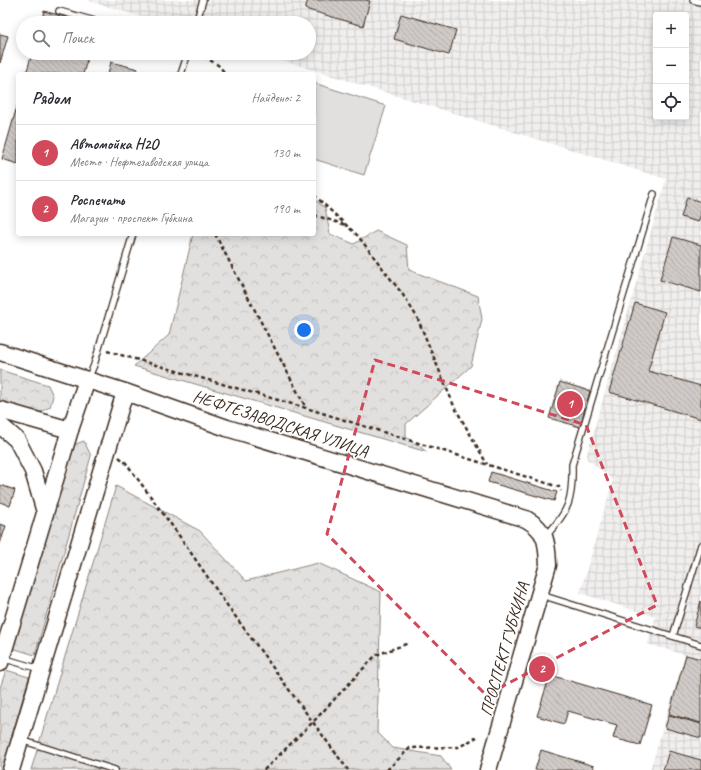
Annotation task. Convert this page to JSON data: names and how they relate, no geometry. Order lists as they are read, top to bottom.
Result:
{
  "streets": {
    "main road": ["НЕФТЕЗАВОДСКАЯ УЛИЦА", "ПРОСПЕКТ ГУБКИНА"]
  },
  "crossings": [
    ["НЕФТЕЗАВОДСКАЯ УЛИЦА", "ПРОСПЕКТ ГУБКИНА"]
  ],
  "page": {
    "map_buttons": ["+", "−"],
    "search": "Поиск",
    "heading": ["Рядом", "Найдено: 2"],
    "list": [
      {
        "mark": "1",
        "name": "Автомойка H2O",
        "note": "Место · Нефтезаводская улица",
        "value": "130 m"
      },
      {
        "mark": "2",
        "name": "Роспечать",
        "note": "Магазин · проспект Губкина",
        "value": "190 m"
      }
    ],
    "pins": ["1", "2"]
  }
}
